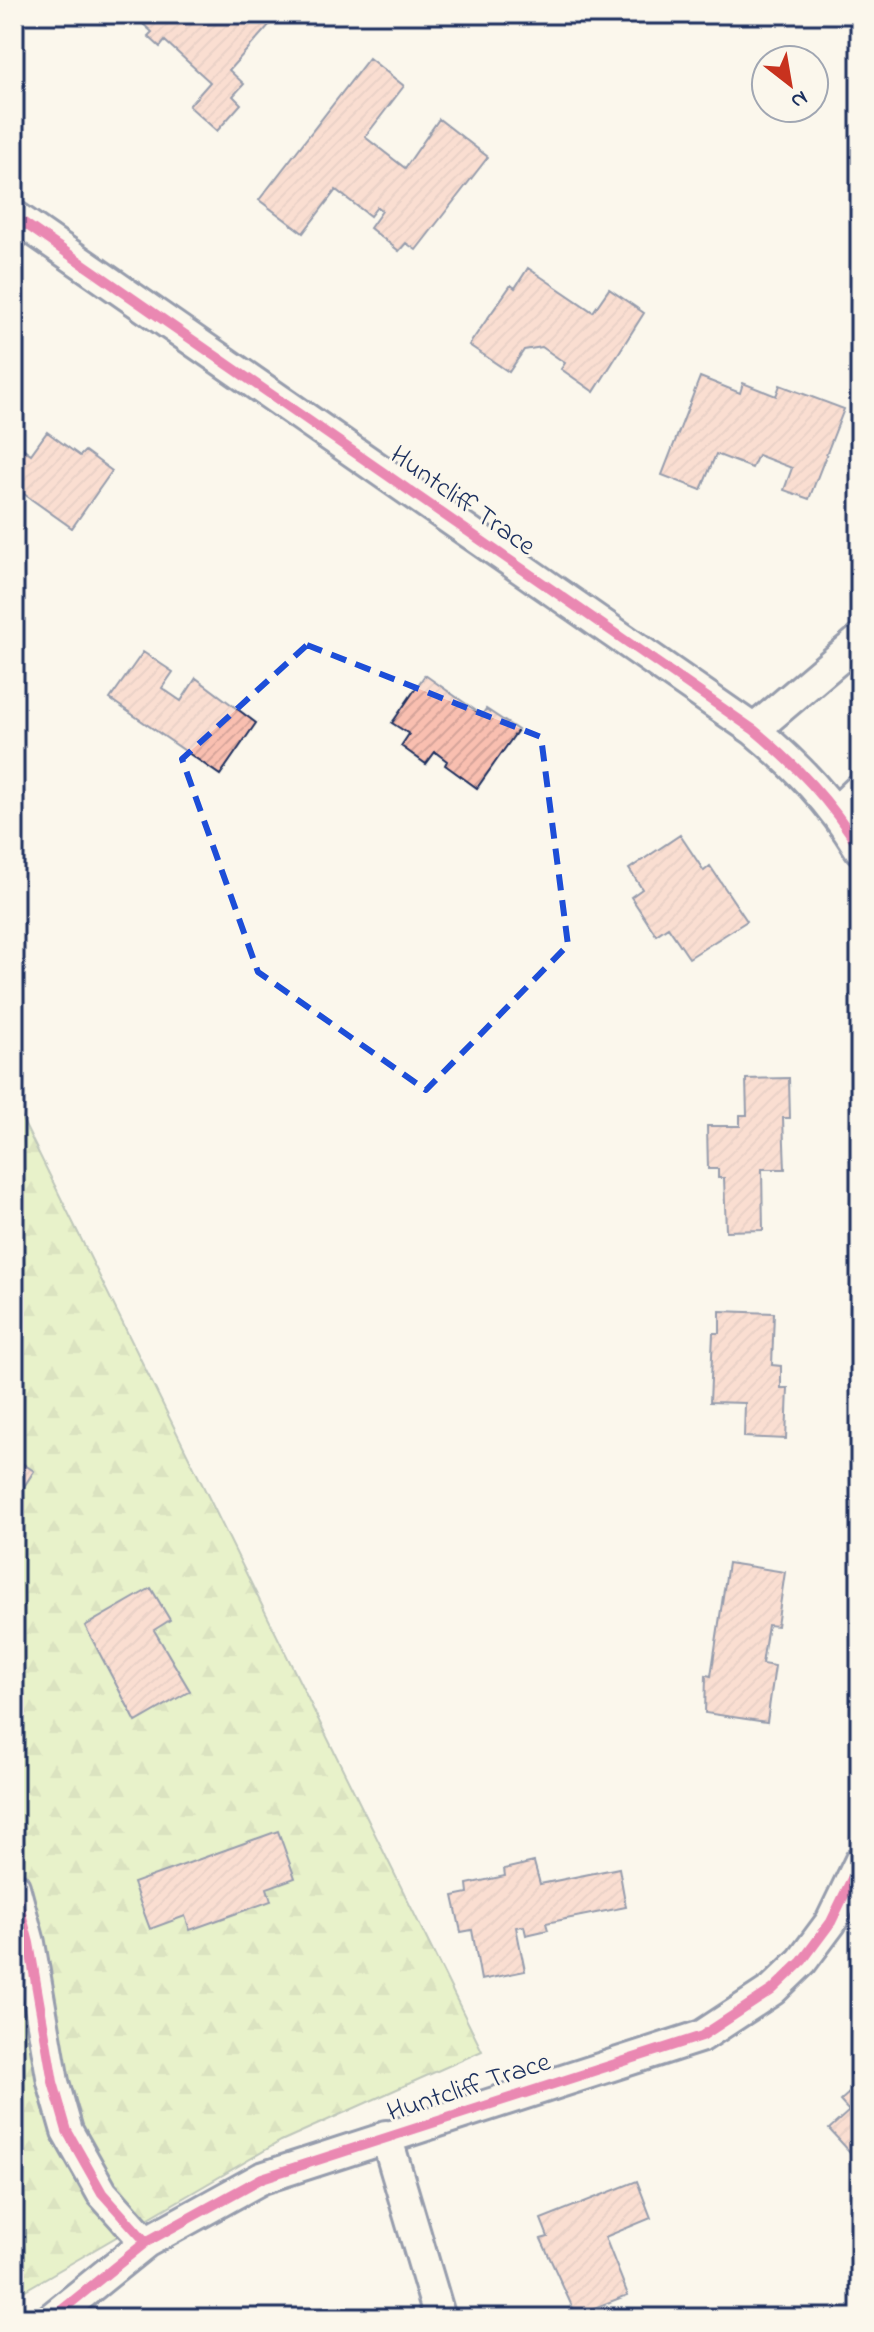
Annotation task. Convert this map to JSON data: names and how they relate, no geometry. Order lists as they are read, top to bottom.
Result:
{
  "streets": {
    "street": ["Huntcliff Trace"]
  },
  "north": "bottom right"
}
